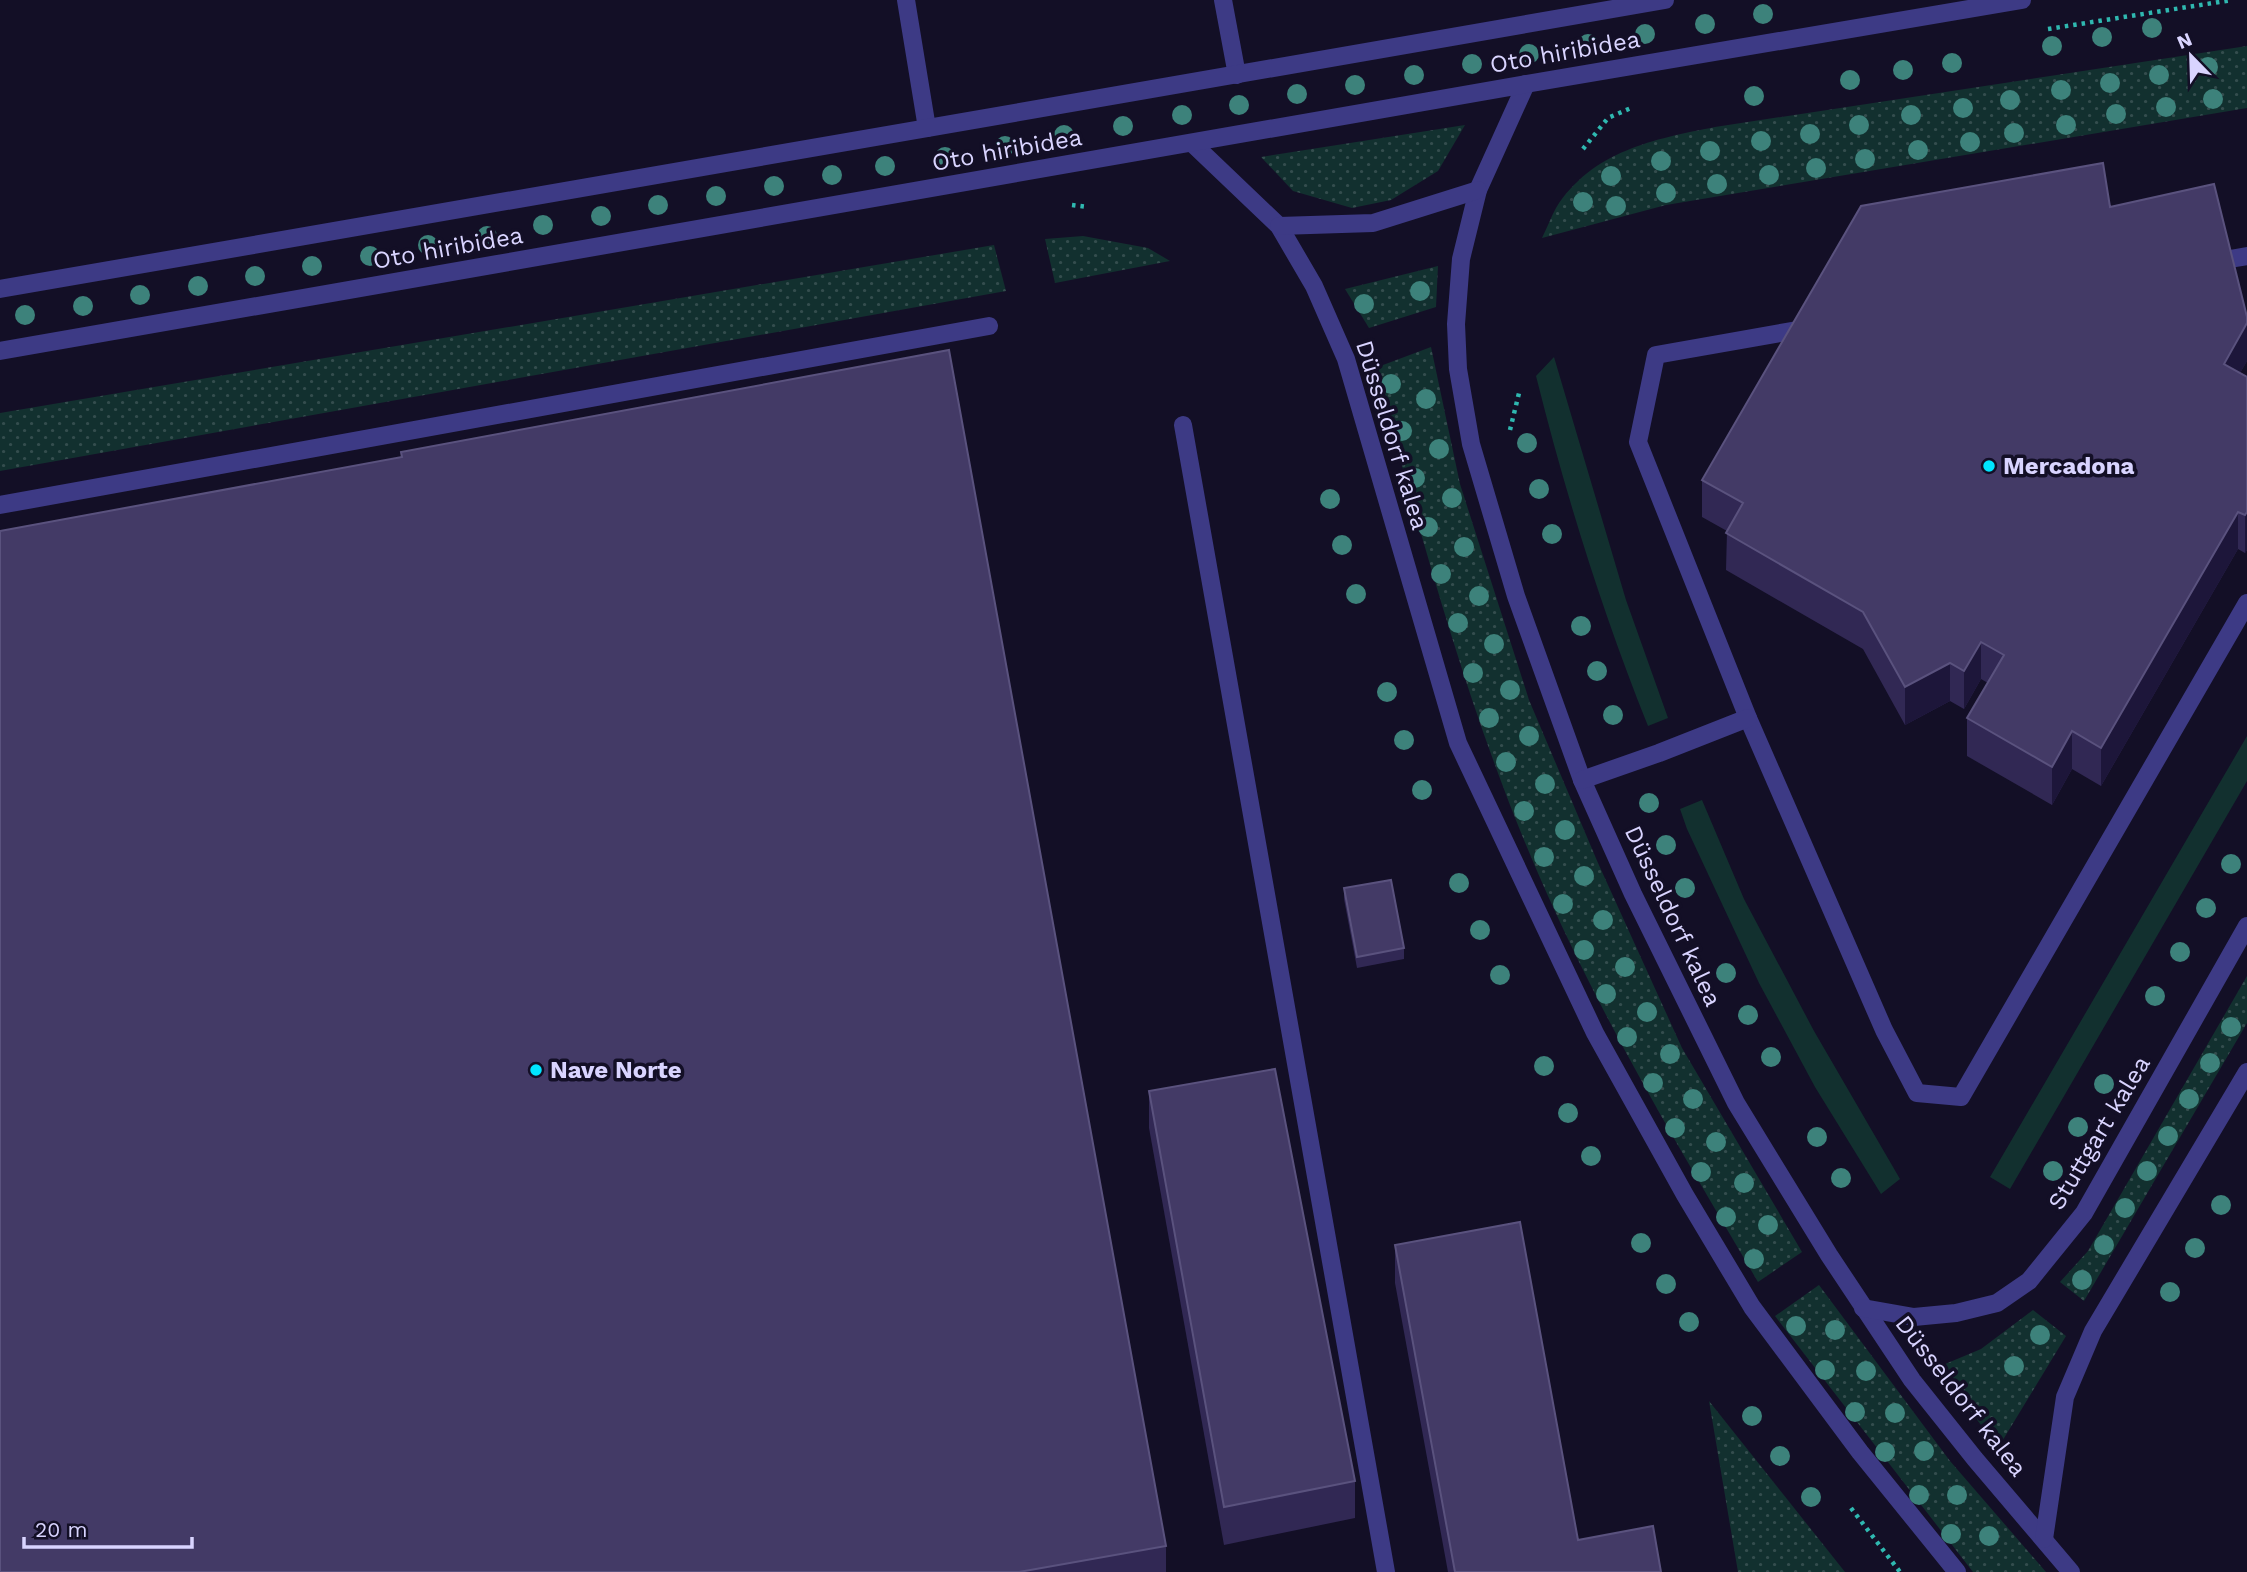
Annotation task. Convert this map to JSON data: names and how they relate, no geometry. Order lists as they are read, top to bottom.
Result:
{
  "streets": {
    "street": ["Oto hiribidea", "Düsseldorf kalea", "Stuttgart kalea"]
  },
  "crossings": [
    ["Oto hiribidea", "Düsseldorf kalea"],
    ["Düsseldorf kalea", "Stuttgart kalea"]
  ],
  "places": ["Mercadona", "Nave Norte"],
  "scale_bar": "20 m",
  "north": "top left"
}
